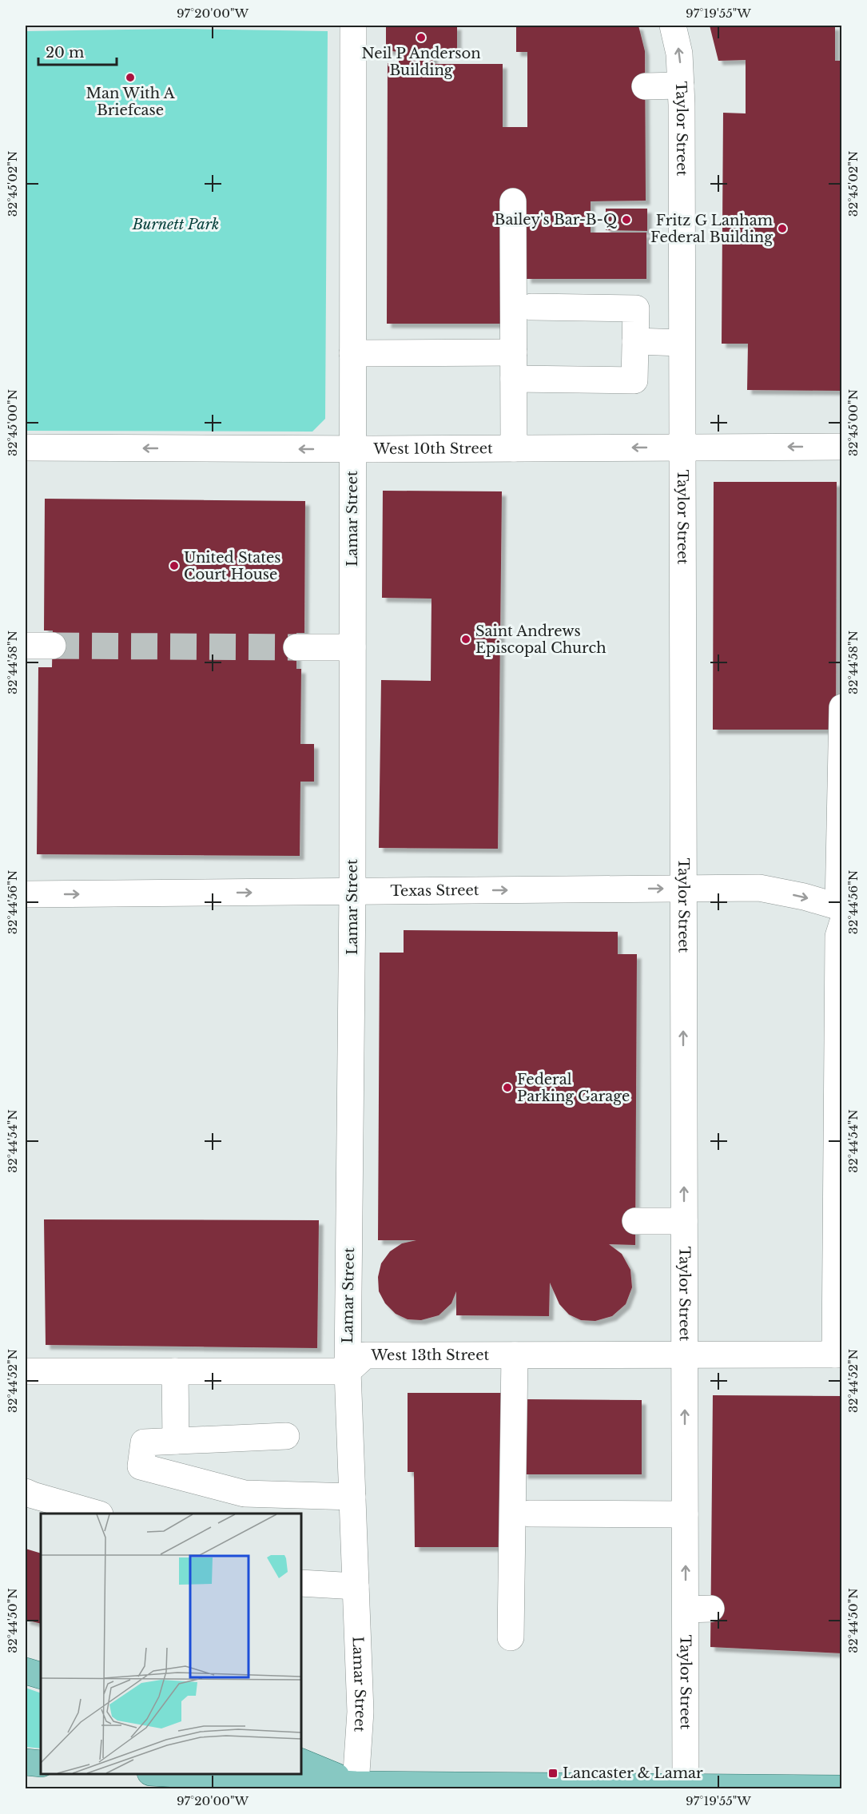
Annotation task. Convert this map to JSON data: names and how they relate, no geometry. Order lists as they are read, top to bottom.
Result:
{
  "streets": {
    "street": [
      "Taylor Street",
      "West 10th Street",
      "Lamar Street",
      "Texas Street",
      "West 13th Street"
    ]
  },
  "crossings": [
    ["Taylor Street", "West 10th Street"],
    ["Taylor Street", "Texas Street"],
    ["Taylor Street", "West 13th Street"],
    ["West 10th Street", "Lamar Street"],
    ["Lamar Street", "Texas Street"],
    ["Lamar Street", "West 13th Street"]
  ],
  "one_way": ["West 10th Street", "Texas Street"],
  "parks": ["Burnett Park"],
  "places": {
    "other": [
      "Neil P Anderson Building",
      "Man With A Briefcase",
      "Bailey's Bar-B-Q",
      "Fritz G Lanham Federal Building",
      "United States Court House",
      "Saint Andrews Episcopal Church",
      "Federal Parking Garage"
    ],
    "transit": ["Lancaster & Lamar"]
  },
  "scale_bar": "20 m",
  "coordinates": [
    "97°20'00\"W",
    "97°19'55\"W",
    "32°45'02\"N",
    "32°45'00\"N",
    "32°44'58\"N",
    "32°44'56\"N",
    "32°44'54\"N",
    "32°44'52\"N",
    "32°44'50\"N"
  ]
}
